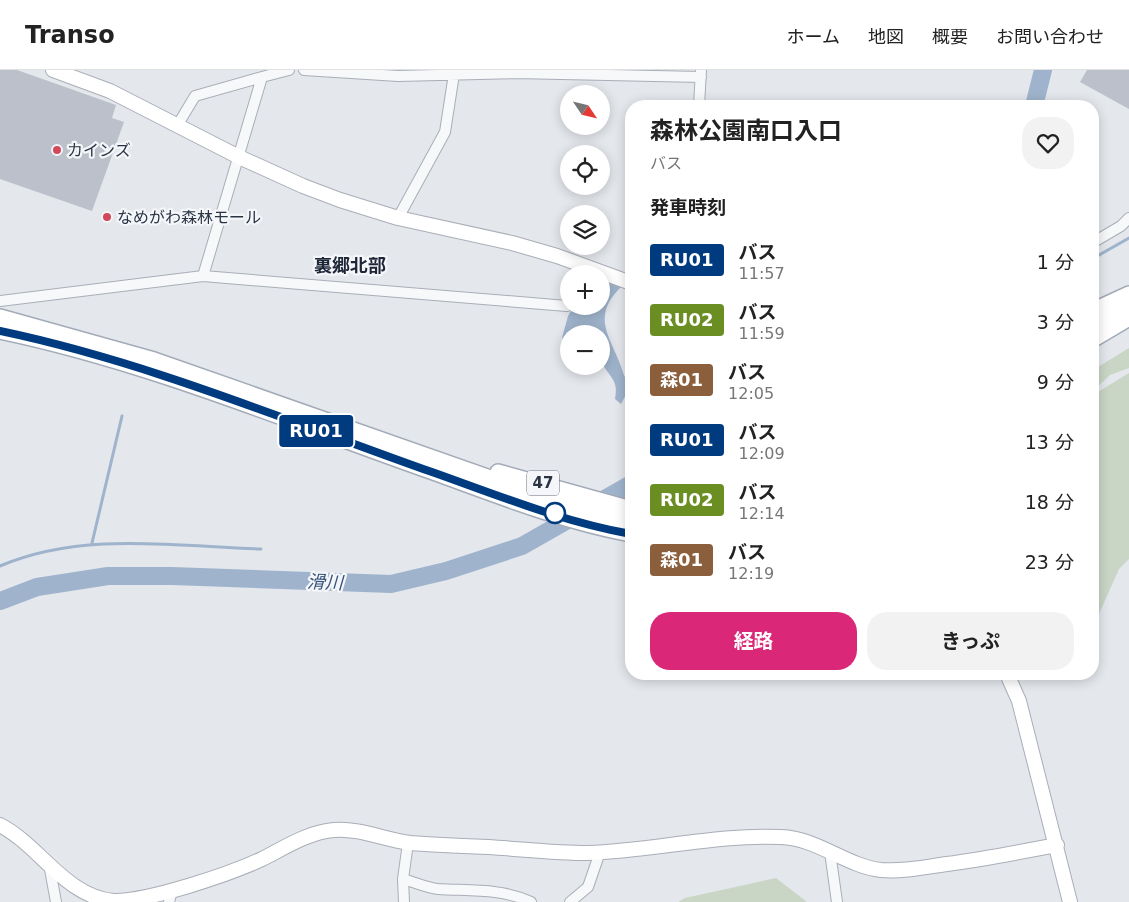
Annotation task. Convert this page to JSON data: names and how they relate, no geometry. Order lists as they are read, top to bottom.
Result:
{
  "streets": {
    "main road": ["47"]
  },
  "districts": ["裏郷北部"],
  "water": ["滑川"],
  "places": ["カインズ", "なめがわ森林モール"],
  "lines": ["bus line RU01"],
  "north": "bottom right",
  "page": {
    "header": "Transo",
    "nav": [
      "ホーム",
      "地図",
      "概要",
      "お問い合わせ"
    ],
    "on_map": "RU01",
    "map_buttons": ["+", "−"],
    "heading": [
      ["森林公園南口入口", "バス"],
      "発車時刻"
    ],
    "list": [
      {
        "mark": "RU01",
        "name": "バス",
        "note": "11:57",
        "value": "1 分"
      },
      {
        "mark": "RU02",
        "name": "バス",
        "note": "11:59",
        "value": "3 分"
      },
      {
        "mark": "森01",
        "name": "バス",
        "note": "12:05",
        "value": "9 分"
      },
      {
        "mark": "RU01",
        "name": "バス",
        "note": "12:09",
        "value": "13 分"
      },
      {
        "mark": "RU02",
        "name": "バス",
        "note": "12:14",
        "value": "18 分"
      },
      {
        "mark": "森01",
        "name": "バス",
        "note": "12:19",
        "value": "23 分"
      }
    ],
    "buttons": ["経路", "きっぷ"]
  }
}
